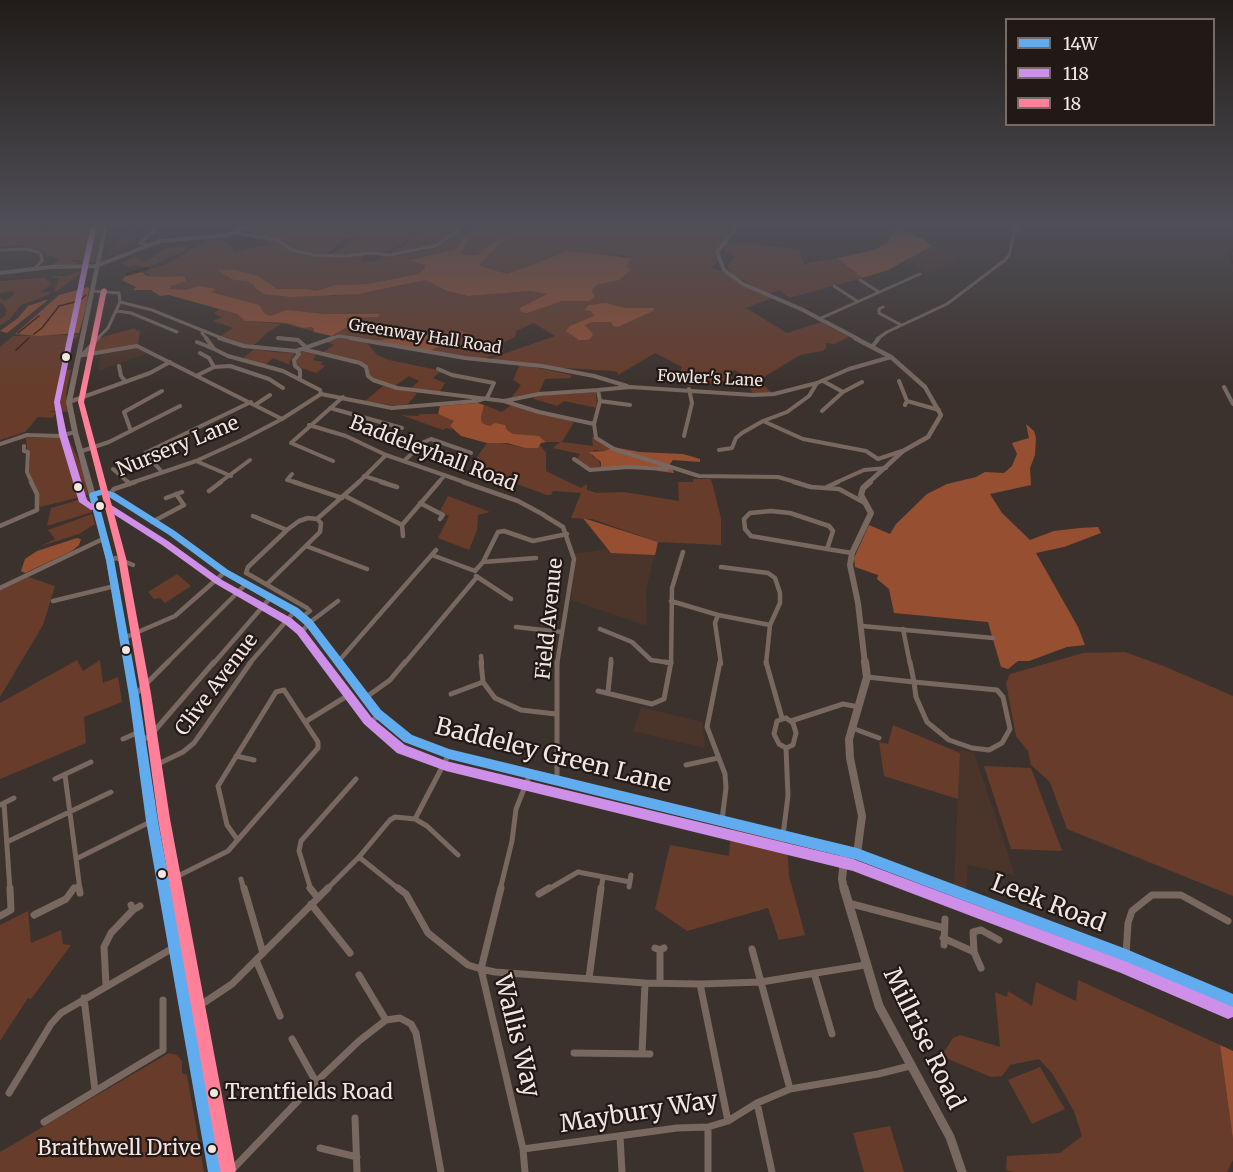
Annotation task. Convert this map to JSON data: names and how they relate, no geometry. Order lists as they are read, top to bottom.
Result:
{
  "streets": {
    "main road": ["Baddeley Green Lane", "Leek Road"],
    "street": [
      "Greenway Hall Road",
      "Fowler's Lane",
      "Nursery Lane",
      "Baddeleyhall Road",
      "Field Avenue",
      "Clive Avenue",
      "Wallis Way",
      "Millrise Road",
      "Maybury Way"
    ]
  },
  "crossings": [
    ["Greenway Hall Road", "Fowler's Lane"],
    ["Nursery Lane", "Baddeley Green Lane"],
    ["Baddeleyhall Road", "Field Avenue"],
    ["Field Avenue", "Baddeley Green Lane"],
    ["Clive Avenue", "Baddeley Green Lane"],
    ["Baddeley Green Lane", "Leek Road"],
    ["Baddeley Green Lane", "Millrise Road"],
    ["Leek Road", "Millrise Road"],
    ["Wallis Way", "Maybury Way"],
    ["Millrise Road", "Maybury Way"]
  ],
  "places": ["Trentfields Road", "Braithwell Drive"],
  "lines": ["transit line 118", "transit line 18", "transit line 14W"],
  "legend": ["14W", "118", "18"]
}
